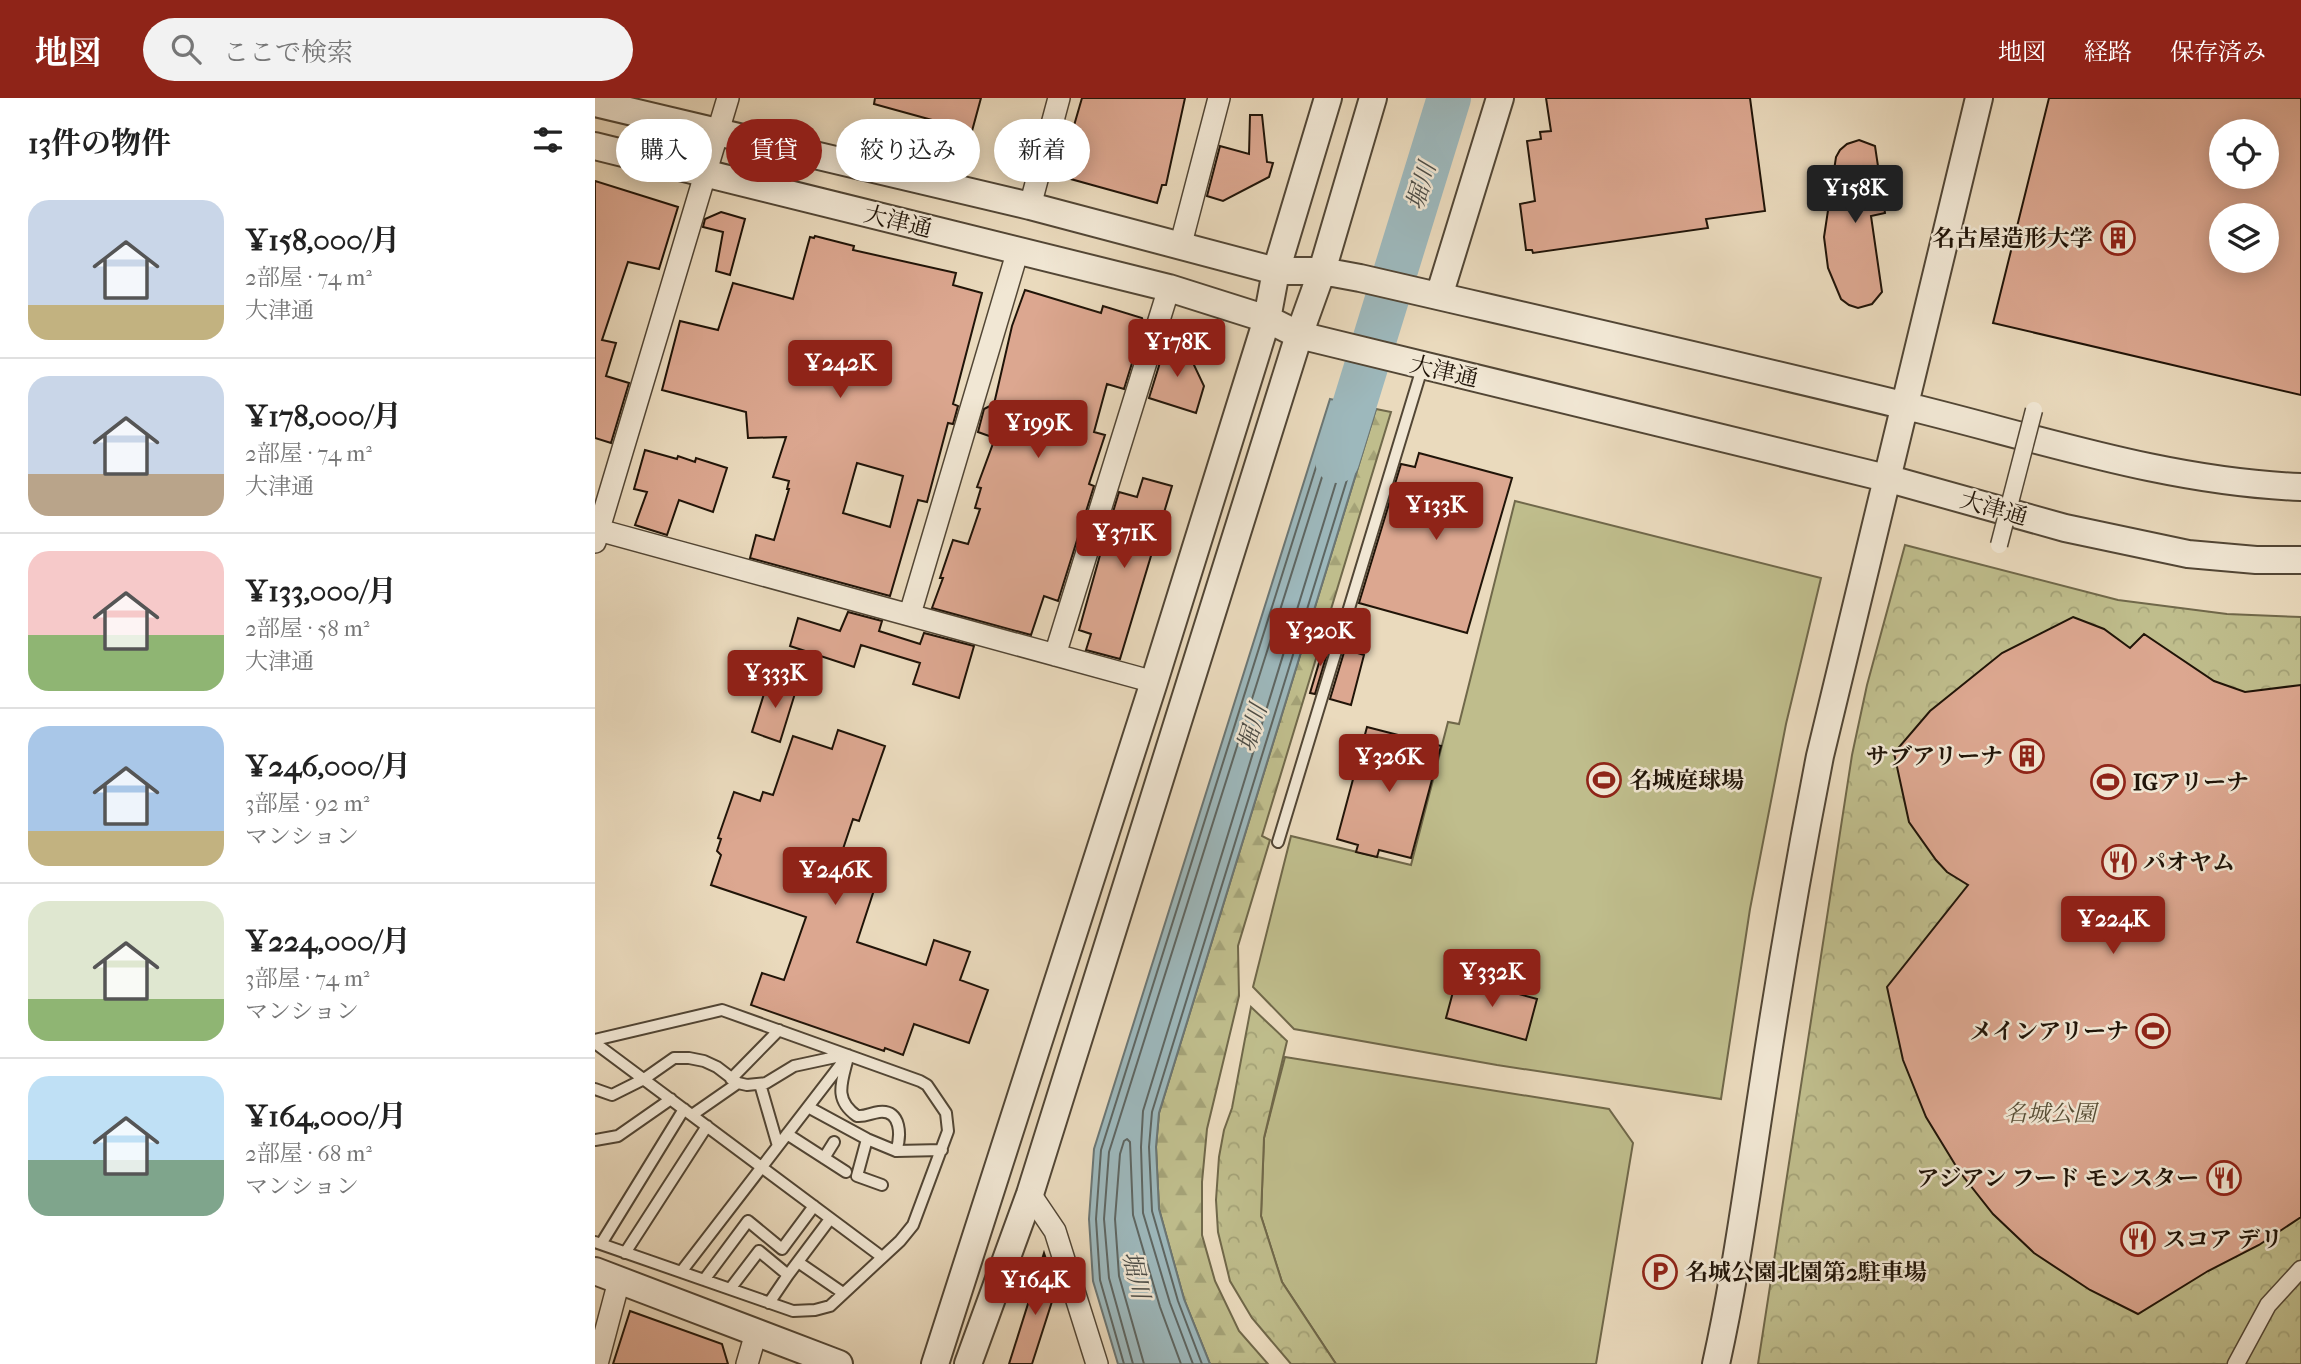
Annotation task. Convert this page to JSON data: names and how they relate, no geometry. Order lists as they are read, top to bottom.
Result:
{
  "streets": {
    "street": ["大津通"]
  },
  "water": ["堀川"],
  "parks": ["名城公園"],
  "places": {
    "building": ["名古屋造形大学", "サブアリーナ"],
    "sports": ["名城庭球場", "IGアリーナ", "メインアリーナ"],
    "restaurant": ["パオヤム", "アジアン フード モンスター", "スコア デリ"],
    "parking": ["名城公園北園第2駐車場"]
  },
  "page": {
    "header": "地図",
    "search": "ここで検索",
    "nav": ["地図", "経路", "保存済み"],
    "heading": "13件の物件",
    "chip": [
      "購入",
      "賃貸",
      "絞り込み",
      "新着"
    ],
    "price": [
      "¥158K",
      "¥178K",
      "¥242K",
      "¥199K",
      "¥133K",
      "¥371K",
      "¥320K",
      "¥333K",
      "¥326K",
      "¥246K",
      "¥224K",
      "¥332K",
      "¥164K"
    ],
    "list": [
      {
        "name": "¥158,000/月",
        "note": "2部屋 · 74 m² · 大津通"
      },
      {
        "name": "¥178,000/月",
        "note": "2部屋 · 74 m² · 大津通"
      },
      {
        "name": "¥133,000/月",
        "note": "2部屋 · 58 m² · 大津通"
      },
      {
        "name": "¥246,000/月",
        "note": "3部屋 · 92 m² · マンション"
      },
      {
        "name": "¥224,000/月",
        "note": "3部屋 · 74 m² · マンション"
      },
      {
        "name": "¥164,000/月",
        "note": "2部屋 · 68 m² · マンション"
      }
    ]
  }
}
